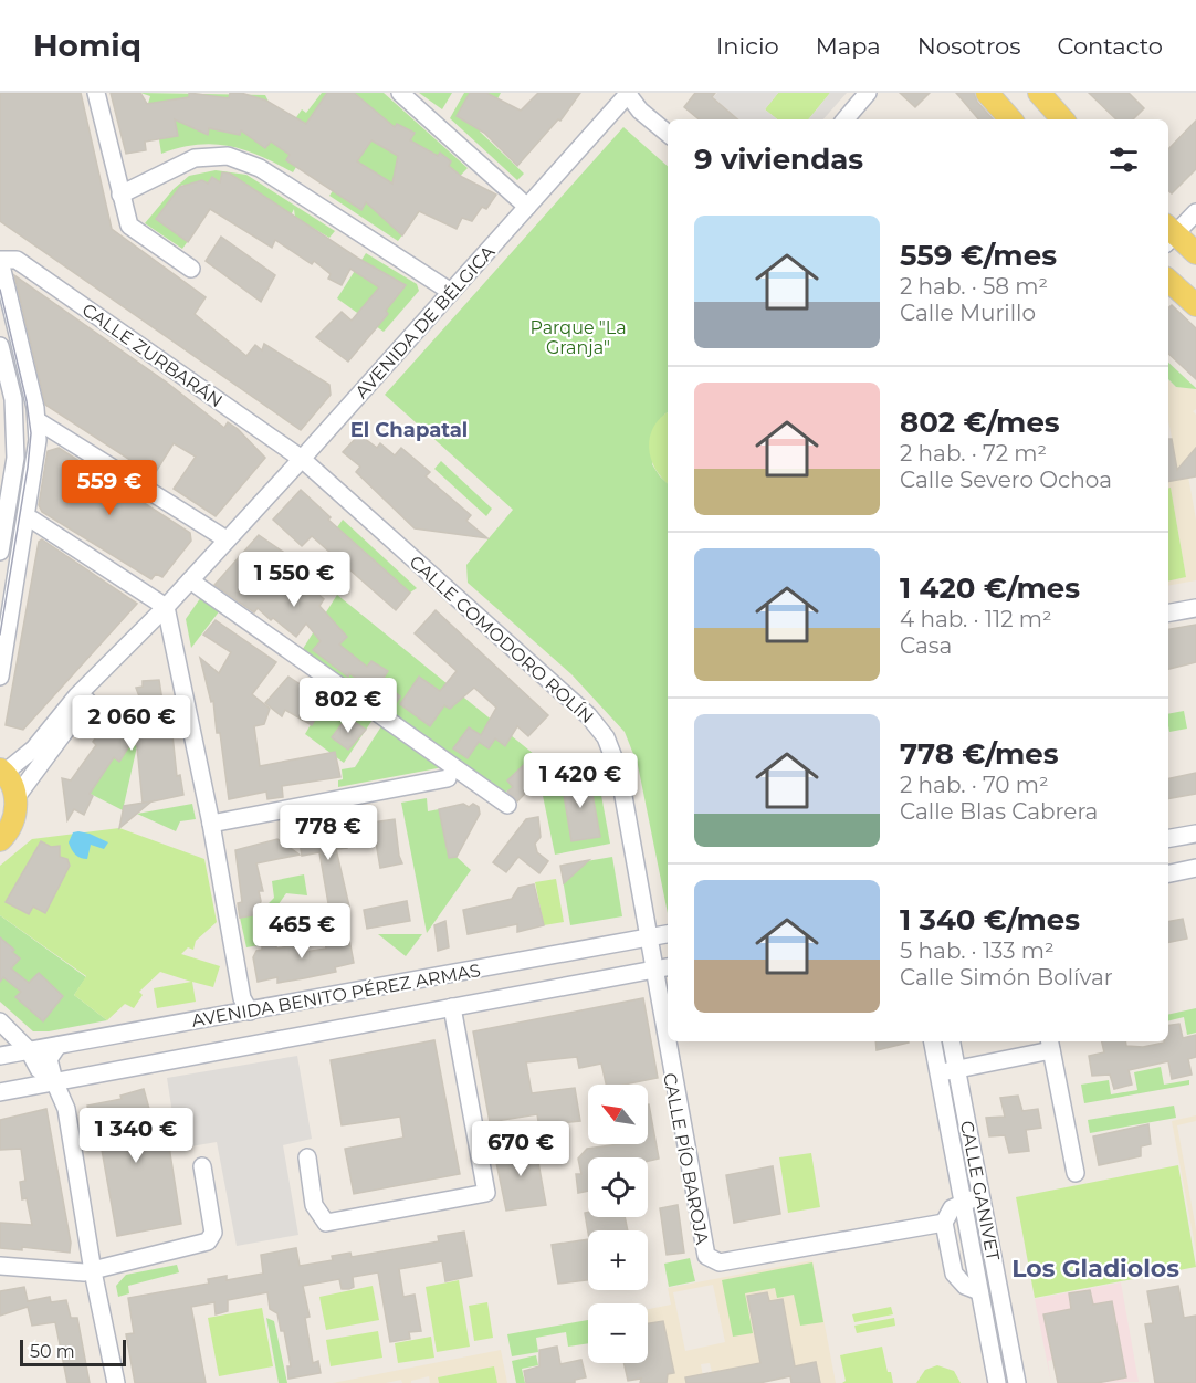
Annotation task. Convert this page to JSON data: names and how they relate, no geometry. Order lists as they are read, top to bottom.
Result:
{
  "streets": {
    "street": [
      "AVENIDA DE BÉLGICA",
      "CALLE ZURBARÁN",
      "CALLE COMODORO ROLÍN",
      "AVENIDA BENITO PÉREZ ARMAS",
      "CALLE PÍO BAROJA",
      "CALLE GANIVET"
    ]
  },
  "crossings": [
    ["AVENIDA DE BÉLGICA", "CALLE ZURBARÁN"],
    ["AVENIDA DE BÉLGICA", "CALLE COMODORO ROLÍN"],
    ["CALLE ZURBARÁN", "CALLE COMODORO ROLÍN"],
    ["CALLE COMODORO ROLÍN", "AVENIDA BENITO PÉREZ ARMAS"],
    ["CALLE COMODORO ROLÍN", "CALLE PÍO BAROJA"],
    ["AVENIDA BENITO PÉREZ ARMAS", "CALLE PÍO BAROJA"]
  ],
  "districts": ["El Chapatal", "Los Gladiolos"],
  "parks": ["Parque \"La Granja\""],
  "scale_bar": "50 m",
  "north": "top left",
  "page": {
    "header": "Homiq",
    "nav": [
      "Inicio",
      "Mapa",
      "Nosotros",
      "Contacto"
    ],
    "heading": "9 viviendas",
    "list": [
      {
        "name": "559 €/mes",
        "note": "2 hab. · 58 m² · Calle Murillo"
      },
      {
        "name": "802 €/mes",
        "note": "2 hab. · 72 m² · Calle Severo Ochoa"
      },
      {
        "name": "1 420 €/mes",
        "note": "4 hab. · 112 m² · Casa"
      },
      {
        "name": "778 €/mes",
        "note": "2 hab. · 70 m² · Calle Blas Cabrera"
      },
      {
        "name": "1 340 €/mes",
        "note": "5 hab. · 133 m² · Calle Simón Bolívar"
      }
    ],
    "price": [
      "559 €",
      "1 550 €",
      "802 €",
      "2 060 €",
      "1 420 €",
      "778 €",
      "465 €",
      "1 340 €",
      "670 €"
    ],
    "map_buttons": ["+", "−"],
    "scale": "50 m"
  }
}
